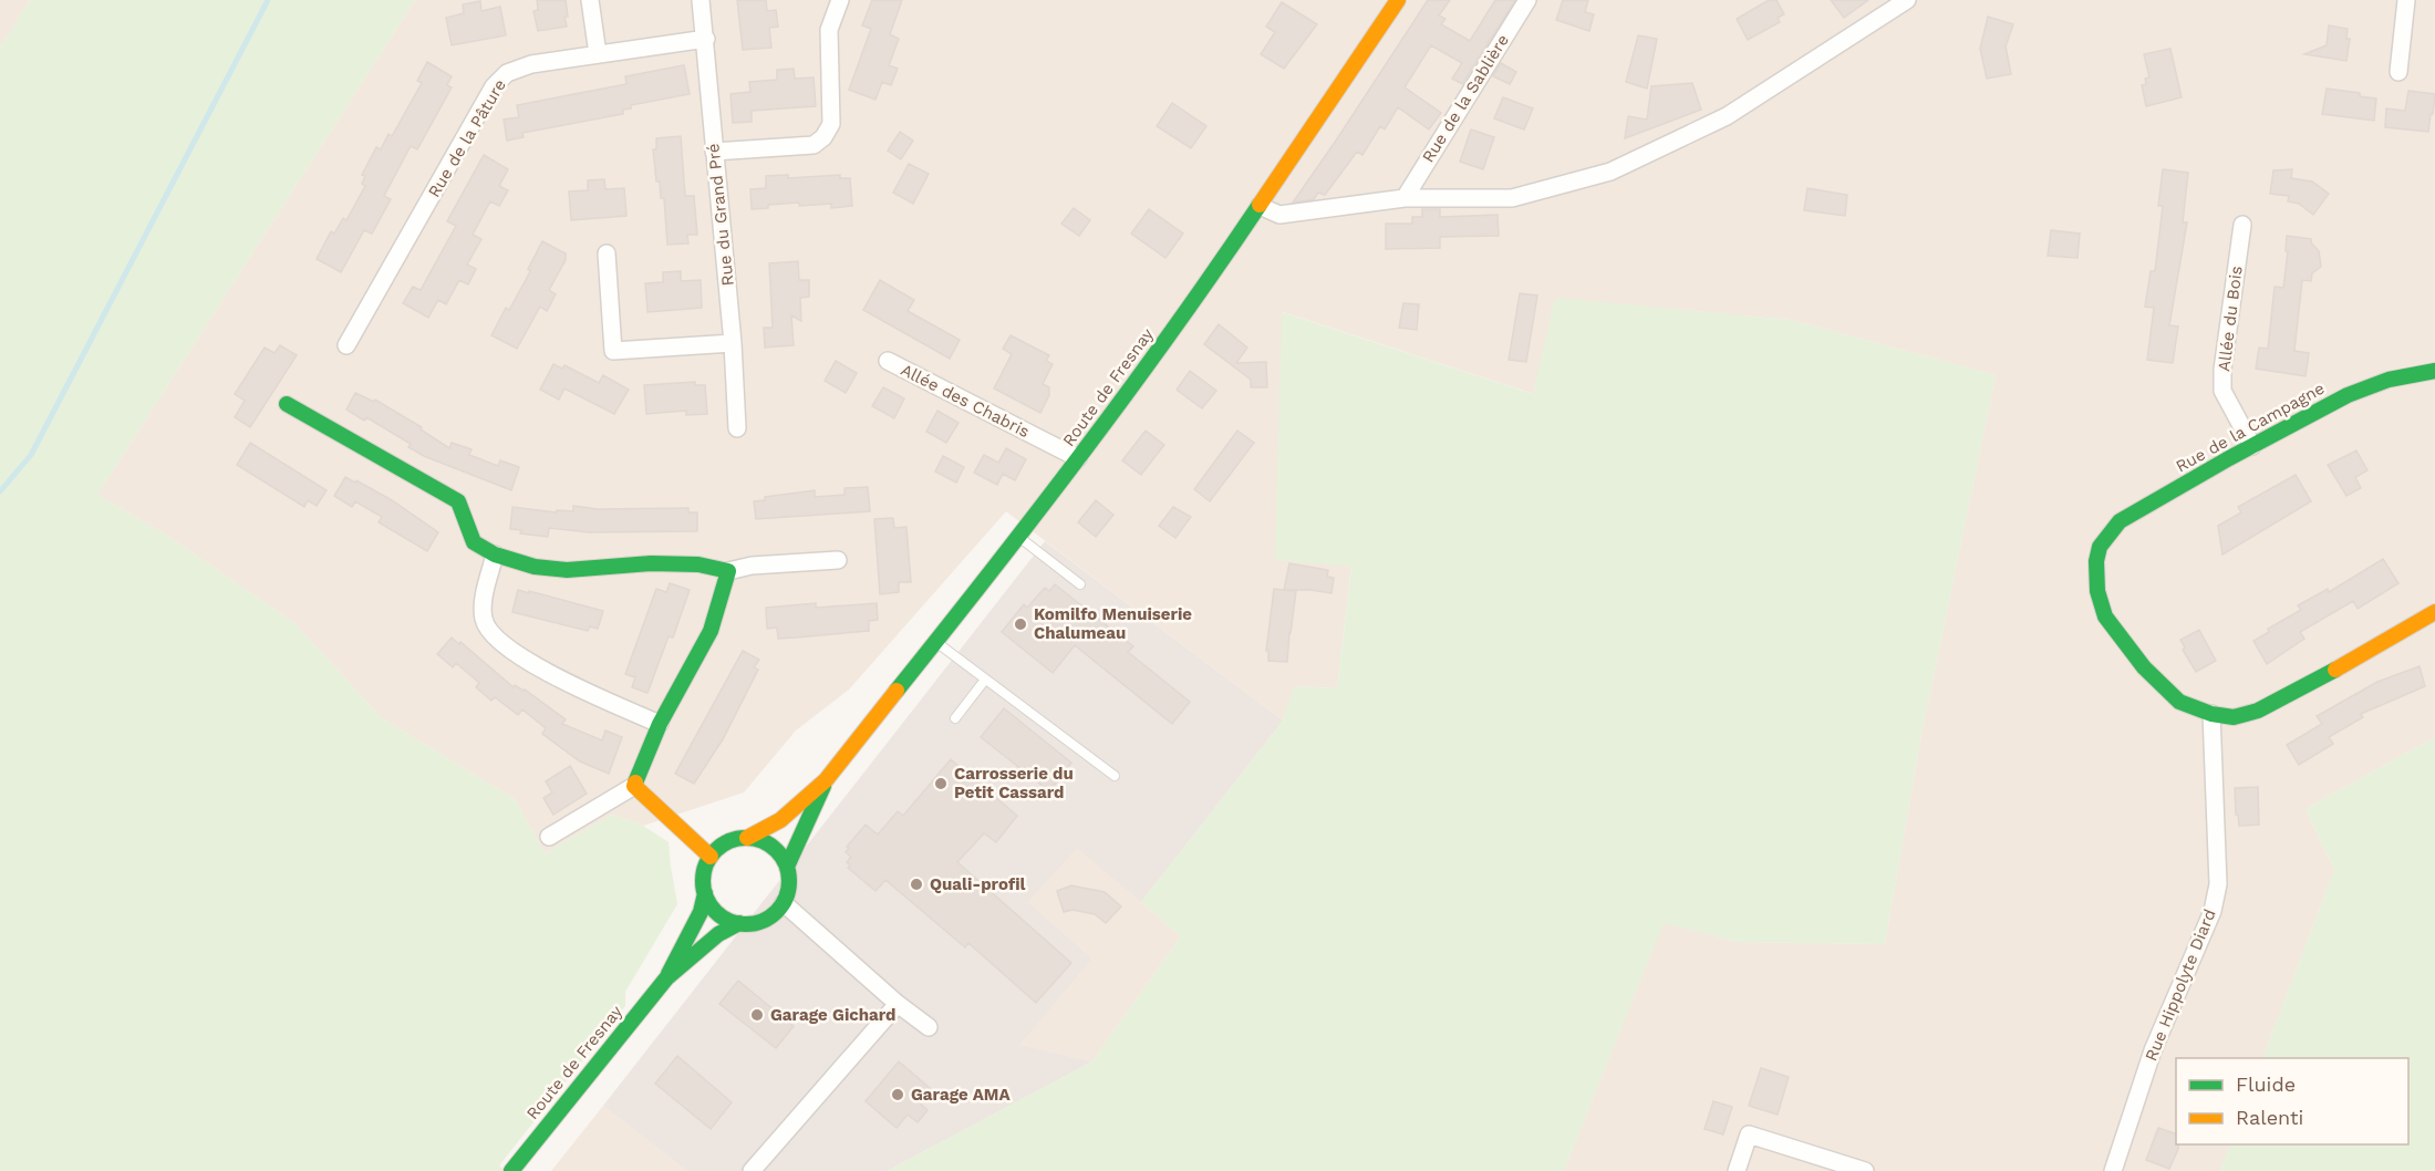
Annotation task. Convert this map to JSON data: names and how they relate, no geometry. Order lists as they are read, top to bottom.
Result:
{
  "streets": {
    "street": [
      "Rue de la Sablière",
      "Rue de la Pâture",
      "Rue du Grand Pré",
      "Allée du Bois",
      "Route de Fresnay",
      "Allée des Chabris",
      "Rue de la Campagne",
      "Rue Hippolyte Diard"
    ]
  },
  "crossings": [
    ["Rue de la Pâture", "Rue du Grand Pré"],
    ["Allée du Bois", "Rue de la Campagne"],
    ["Route de Fresnay", "Allée des Chabris"],
    ["Rue de la Campagne", "Rue Hippolyte Diard"]
  ],
  "places": [
    "Komilfo Menuiserie Chalumeau",
    "Carrosserie du Petit Cassard",
    "Quali-profil",
    "Garage Gichard",
    "Garage AMA"
  ],
  "legend": ["Fluide", "Ralenti"]
}
